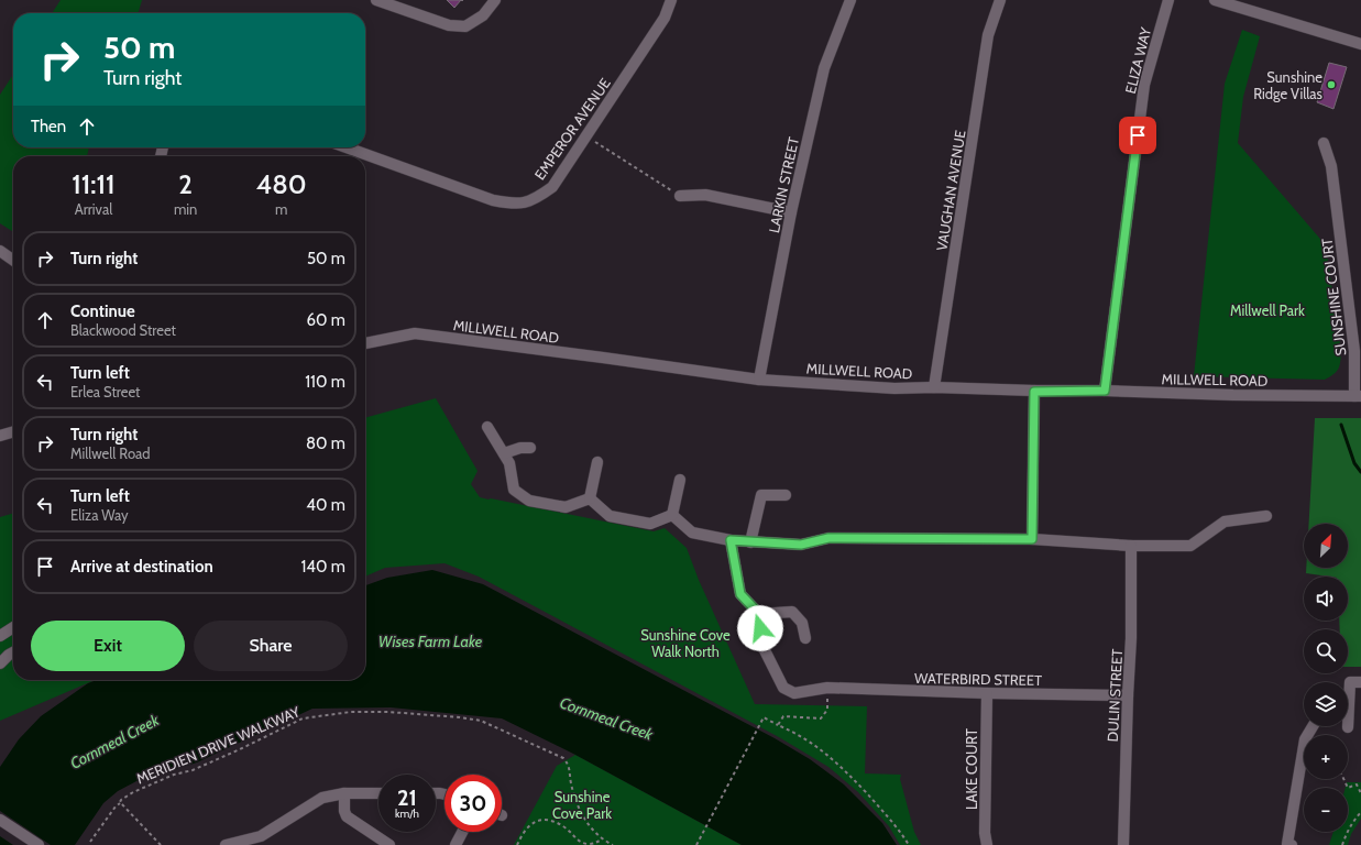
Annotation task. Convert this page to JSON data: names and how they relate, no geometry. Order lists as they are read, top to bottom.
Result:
{
  "streets": {
    "street": [
      "ELIZA WAY",
      "EMPEROR AVENUE",
      "LARKIN STREET",
      "VAUGHAN AVENUE",
      "SUNSHINE COURT",
      "MILLWELL ROAD",
      "WATERBIRD STREET",
      "DULIN STREET",
      "LAKE COURT"
    ],
    "path": ["MERIDIEN DRIVE WALKWAY"]
  },
  "crossings": [
    ["ELIZA WAY", "MILLWELL ROAD"],
    ["LARKIN STREET", "MILLWELL ROAD"],
    ["VAUGHAN AVENUE", "MILLWELL ROAD"],
    ["SUNSHINE COURT", "MILLWELL ROAD"],
    ["WATERBIRD STREET", "DULIN STREET"],
    ["WATERBIRD STREET", "LAKE COURT"]
  ],
  "water": ["Wises Farm Lake", "Cornmeal Creek"],
  "parks": ["Millwell Park", "Sunshine Cove Walk North", "Sunshine Cove Park"],
  "places": ["Sunshine Ridge Villas"],
  "north": "top right",
  "page": {
    "turn": ["50 m", "Turn right"],
    "then": "Then",
    "eta": [
      "11:11",
      "Arrival",
      "2",
      "min",
      "480",
      "m"
    ],
    "list": [
      {
        "name": "Turn right",
        "value": "50 m"
      },
      {
        "name": "Continue",
        "note": "Blackwood Street",
        "value": "60 m"
      },
      {
        "name": "Turn left",
        "note": "Erlea Street",
        "value": "110 m"
      },
      {
        "name": "Turn right",
        "note": "Millwell Road",
        "value": "80 m"
      },
      {
        "name": "Turn left",
        "note": "Eliza Way",
        "value": "40 m"
      },
      {
        "name": "Arrive at destination",
        "value": "140 m"
      }
    ],
    "map_buttons": ["+", "−"],
    "buttons": ["Exit", "Share"],
    "speed": "21 km/h",
    "limit": "30"
  }
}
